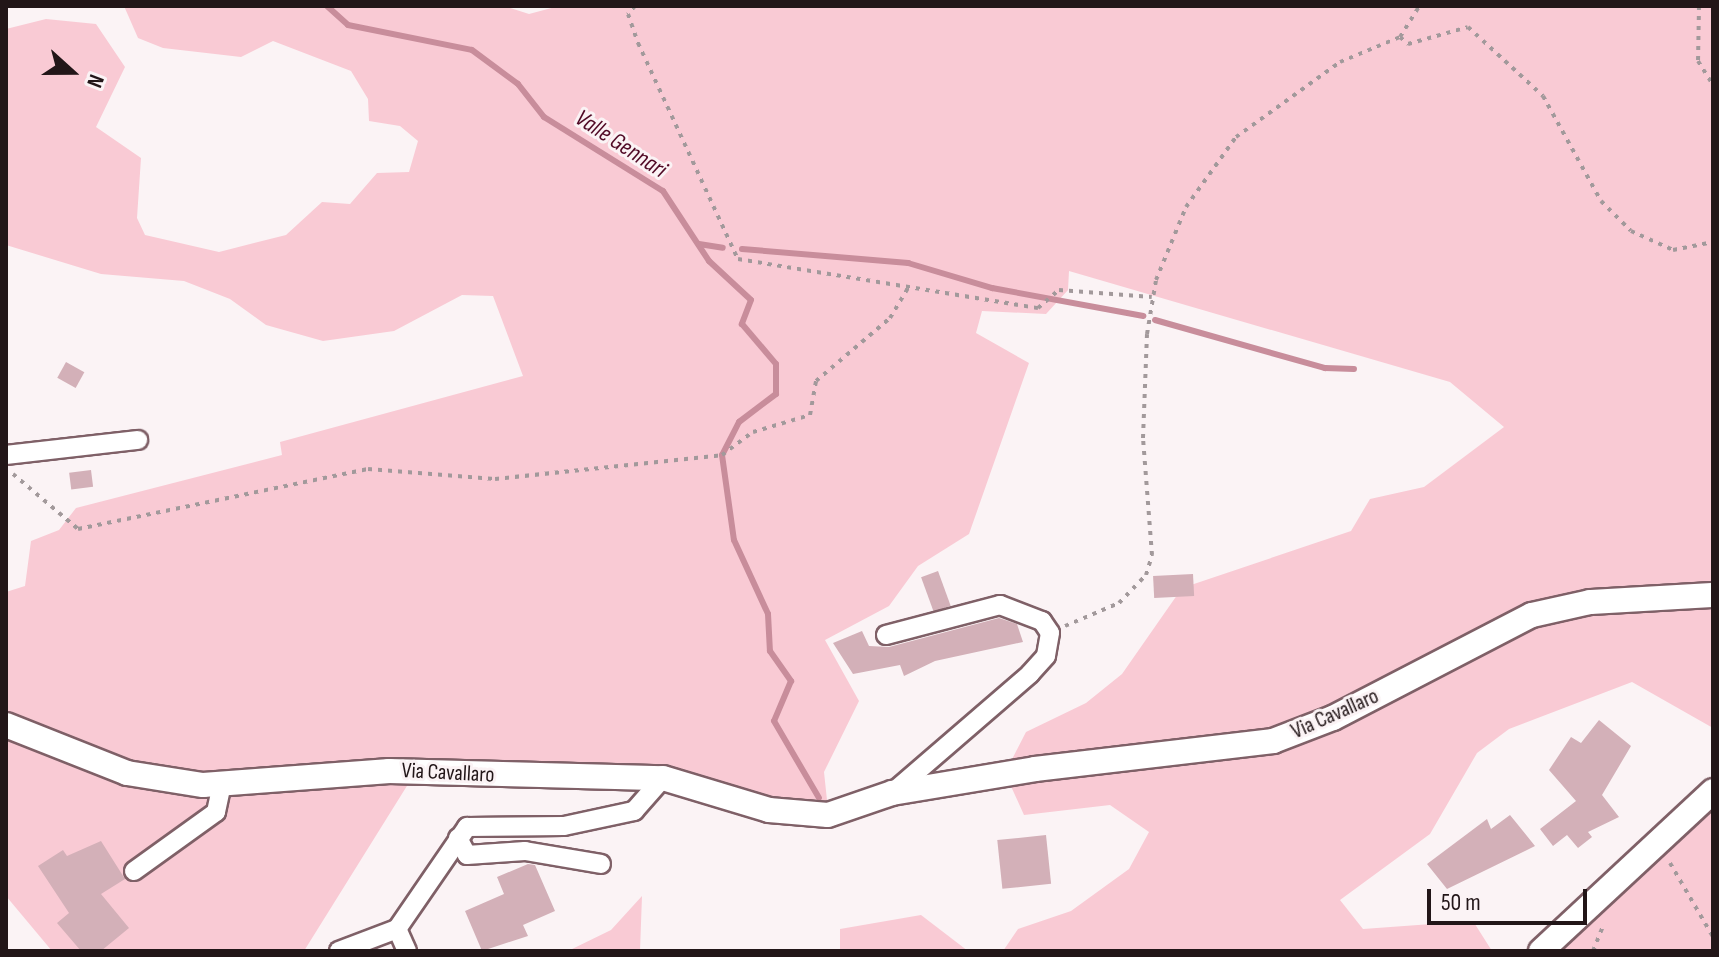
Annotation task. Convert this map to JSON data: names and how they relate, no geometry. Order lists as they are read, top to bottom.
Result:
{
  "streets": {
    "street": ["Via Cavallaro"]
  },
  "water": ["Valle Gennari"],
  "scale_bar": "50 m",
  "north": "right"
}
